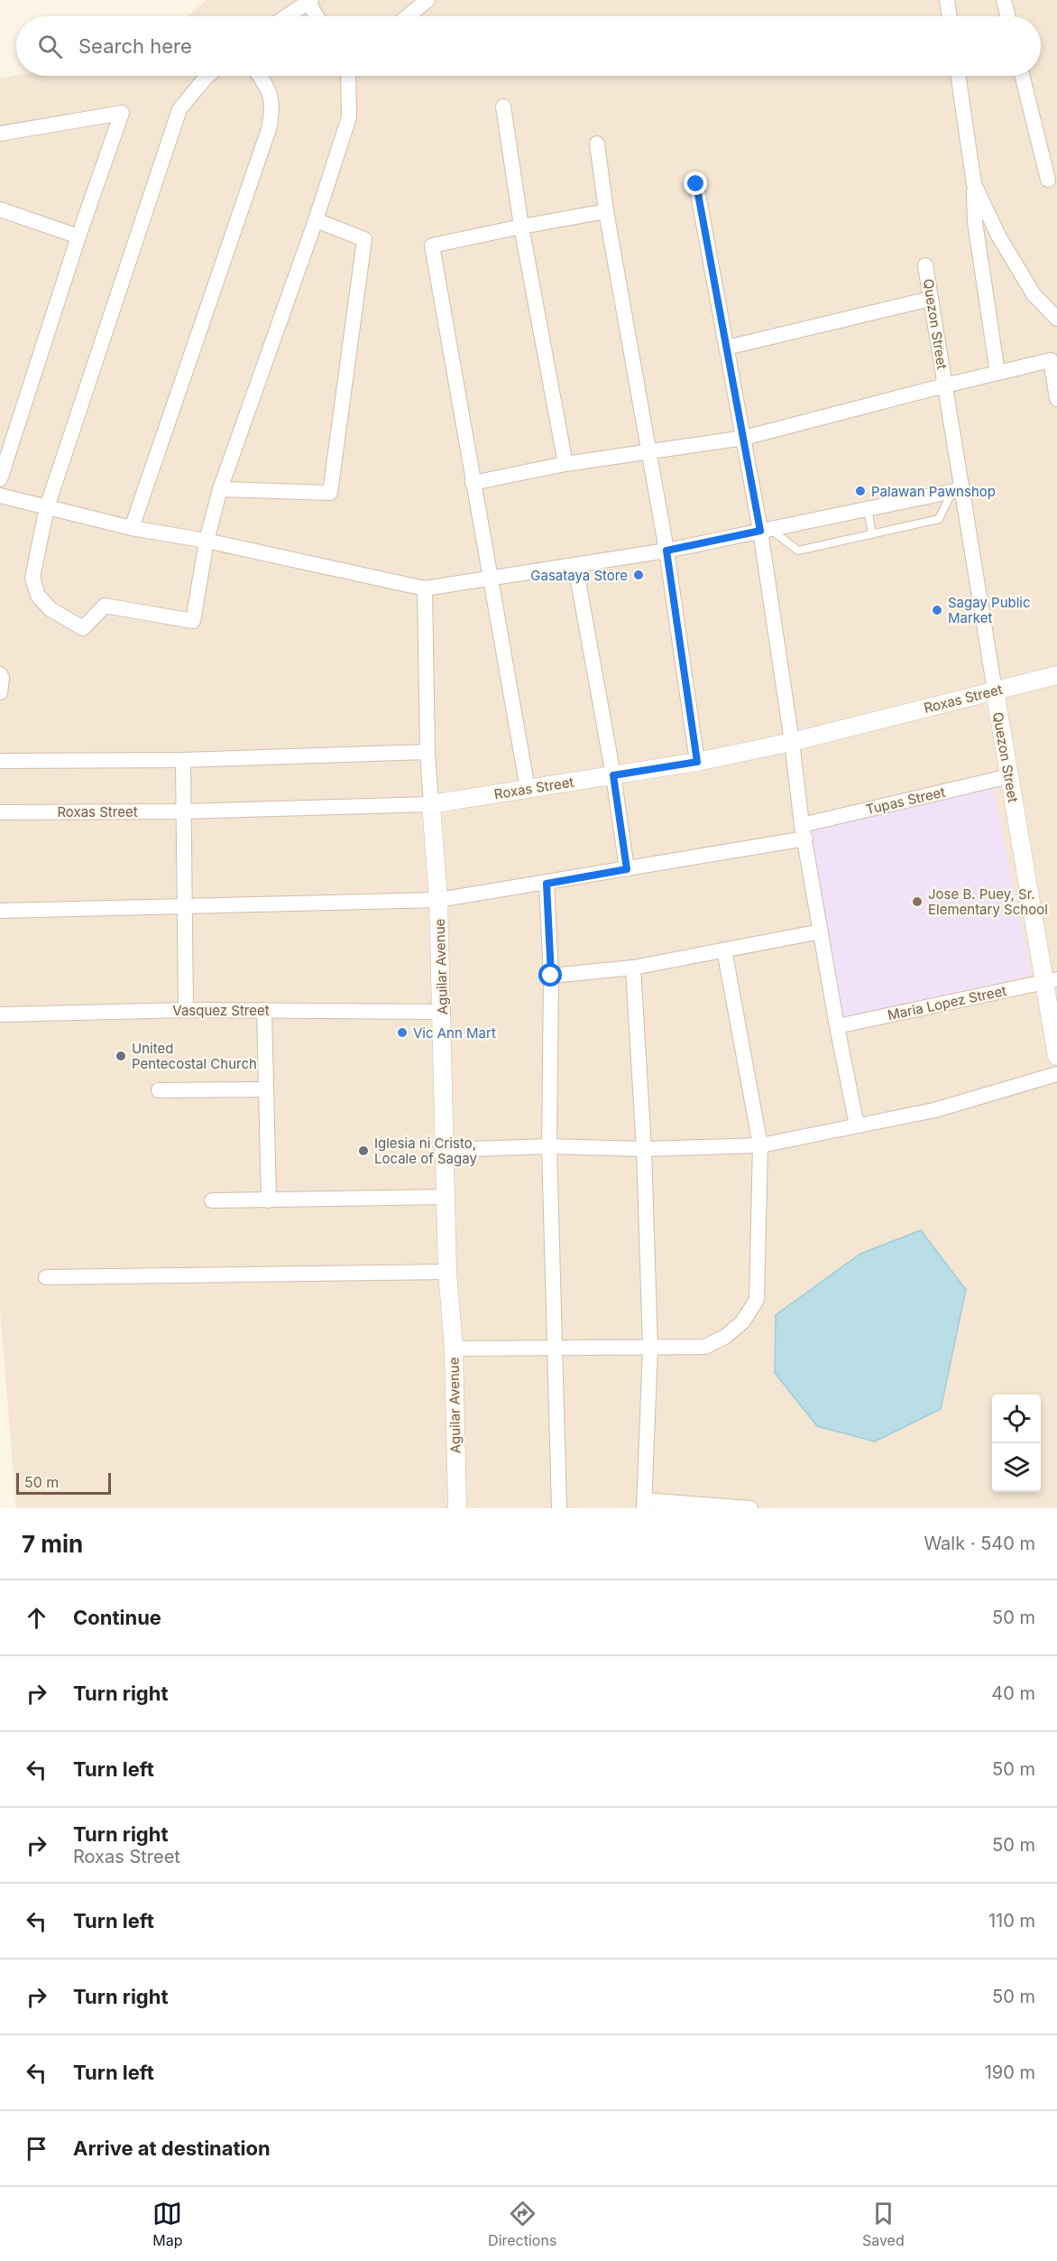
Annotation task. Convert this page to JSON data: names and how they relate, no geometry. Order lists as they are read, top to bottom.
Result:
{
  "streets": {
    "street": [
      "Quezon Street",
      "Roxas Street",
      "Tupas Street",
      "Aguilar Avenue",
      "Maria Lopez Street",
      "Vasquez Street"
    ]
  },
  "crossings": [
    ["Quezon Street", "Roxas Street"],
    ["Quezon Street", "Tupas Street"],
    ["Quezon Street", "Maria Lopez Street"],
    ["Roxas Street", "Aguilar Avenue"],
    ["Tupas Street", "Aguilar Avenue"],
    ["Aguilar Avenue", "Vasquez Street"]
  ],
  "places": [
    "Palawan Pawnshop",
    "Gasataya Store",
    "Sagay Public Market",
    "Jose B. Puey, Sr. Elementary School",
    "Vic Ann Mart",
    "United Pentecostal Church",
    "Iglesia ni Cristo, Locale of Sagay"
  ],
  "scale_bar": "50 m",
  "page": {
    "search": "Search here",
    "scale": "50 m",
    "heading": ["7 min", "Walk · 540 m"],
    "list": [
      ["Continue", "50 m"],
      ["Turn right", "40 m"],
      ["Turn left", "50 m"],
      ["Turn right", "Roxas Street", "50 m"],
      ["Turn left", "110 m"],
      ["Turn right", "50 m"],
      ["Turn left", "190 m"],
      "Arrive at destination"
    ],
    "nav": ["Map", "Directions", "Saved"]
  }
}
